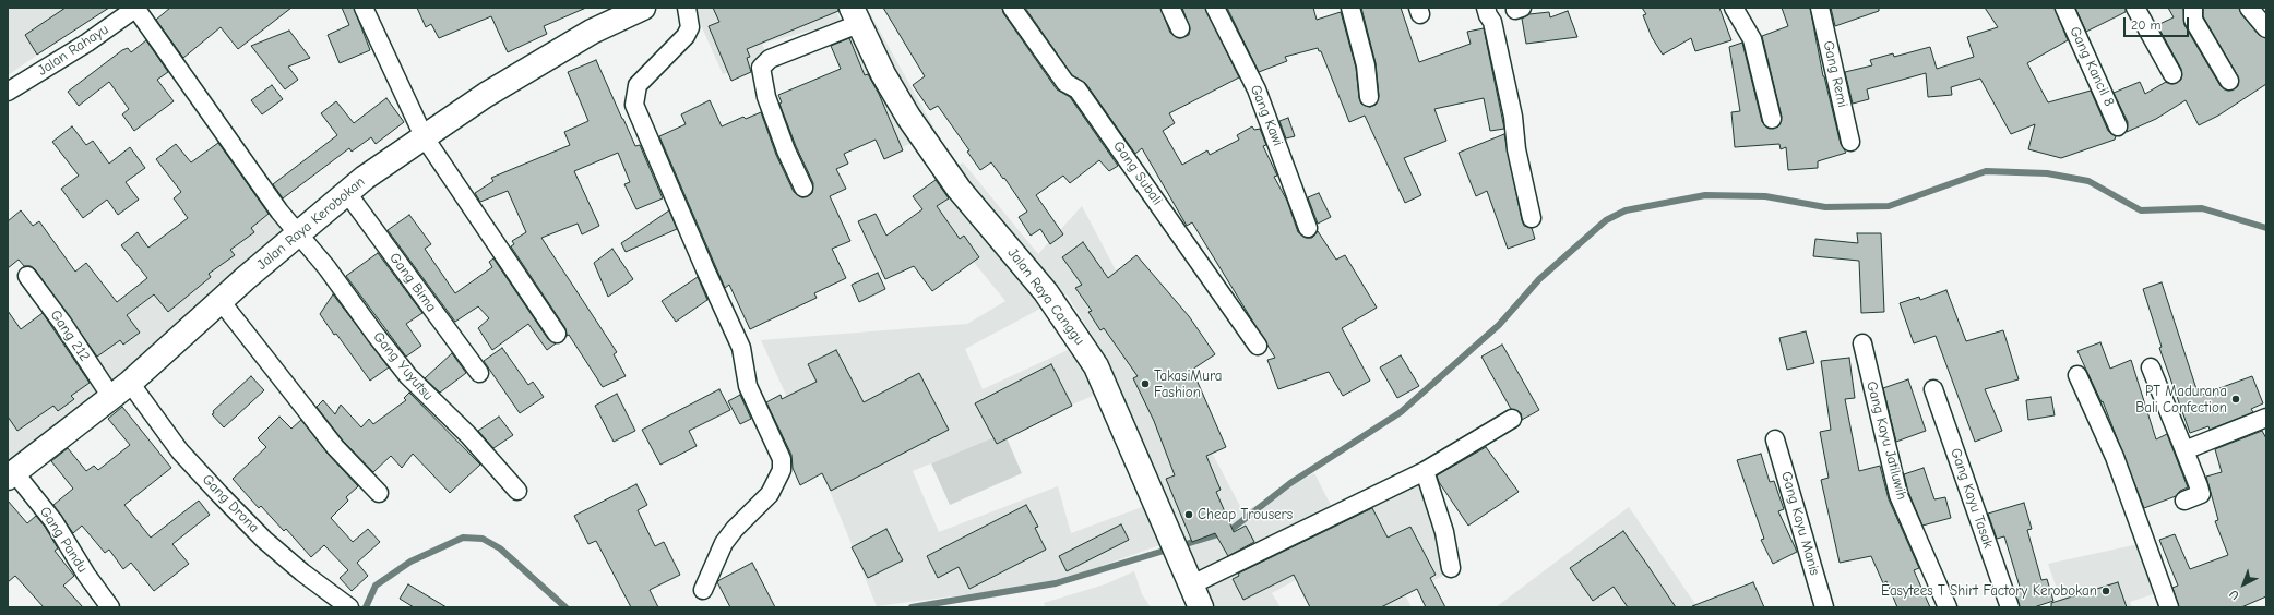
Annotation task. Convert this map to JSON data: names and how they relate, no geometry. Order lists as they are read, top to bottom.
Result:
{
  "streets": {
    "main road": ["Jalan Raya Kerobokan", "Jalan Raya Canggu"],
    "street": [
      "Jalan Rahayu",
      "Gang Kancil 8",
      "Gang Remi",
      "Gang Kawi",
      "Gang Subali",
      "Gang Bima",
      "Gang 212",
      "Gang Yuyutsu",
      "Gang Kayu Jatiluwih",
      "Gang Kayu Tasak",
      "Gang Drona",
      "Gang Kayu Manis",
      "Gang Pandu"
    ]
  },
  "crossings": [
    ["Jalan Rahayu", "Gang Yuyutsu"],
    ["Jalan Raya Kerobokan", "Gang Bima"],
    ["Jalan Raya Kerobokan", "Gang 212"],
    ["Jalan Raya Kerobokan", "Gang Yuyutsu"],
    ["Jalan Raya Kerobokan", "Gang Drona"],
    ["Jalan Raya Kerobokan", "Gang Pandu"]
  ],
  "places": [
    "TakasiMura Fashion",
    "PT Madurana Bali Confection",
    "Cheap Trousers",
    "Easytees T Shirt Factory Kerobokan"
  ],
  "scale_bar": "20 m",
  "north": "bottom left"
}
